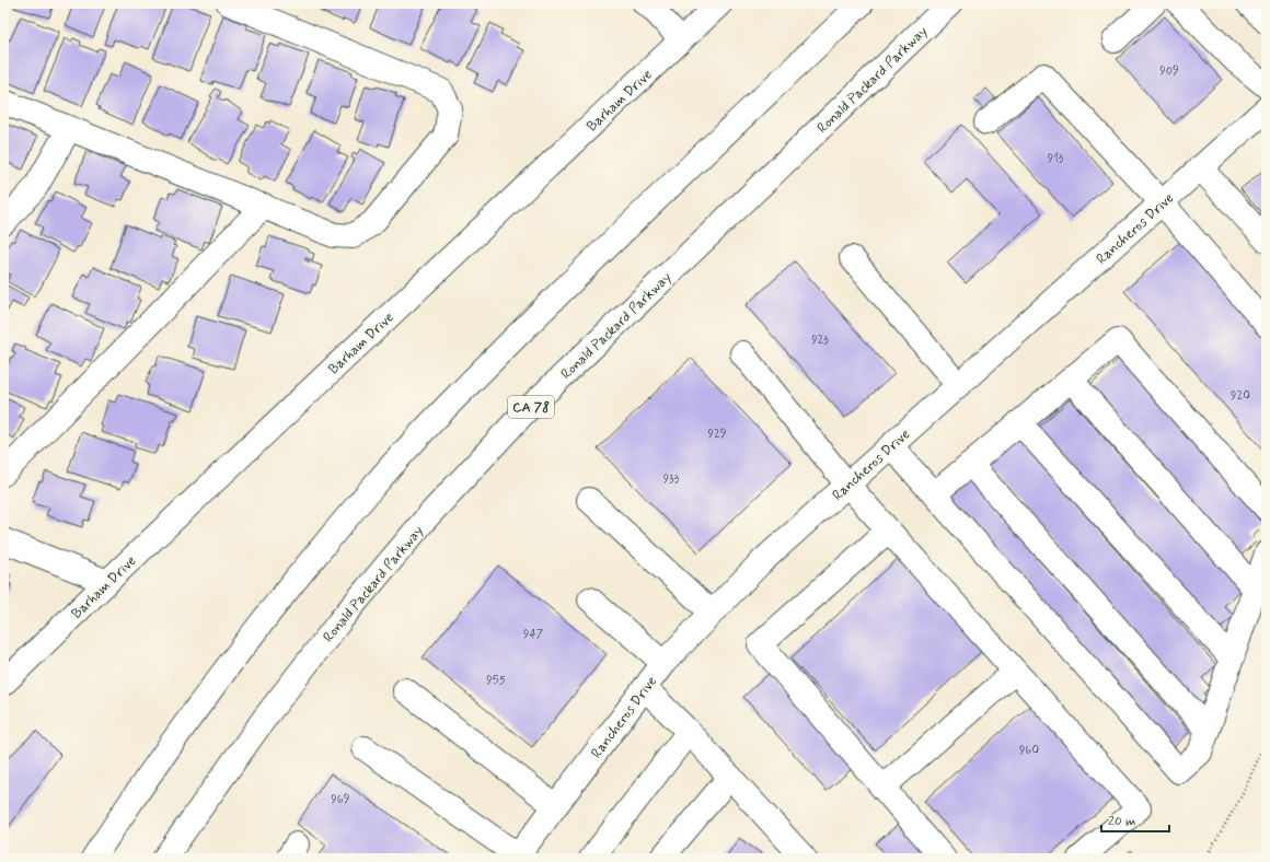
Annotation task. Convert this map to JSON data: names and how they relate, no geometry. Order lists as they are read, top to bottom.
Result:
{
  "streets": {
    "main road": [
      "Ronald Packard Parkway",
      "Barham Drive",
      "Rancheros Drive",
      "CA 78"
    ]
  },
  "house_numbers": [
    "909",
    "913",
    "923",
    "920",
    "929",
    "933",
    "947",
    "955",
    "960",
    "969"
  ],
  "scale_bar": "20 m"
}
